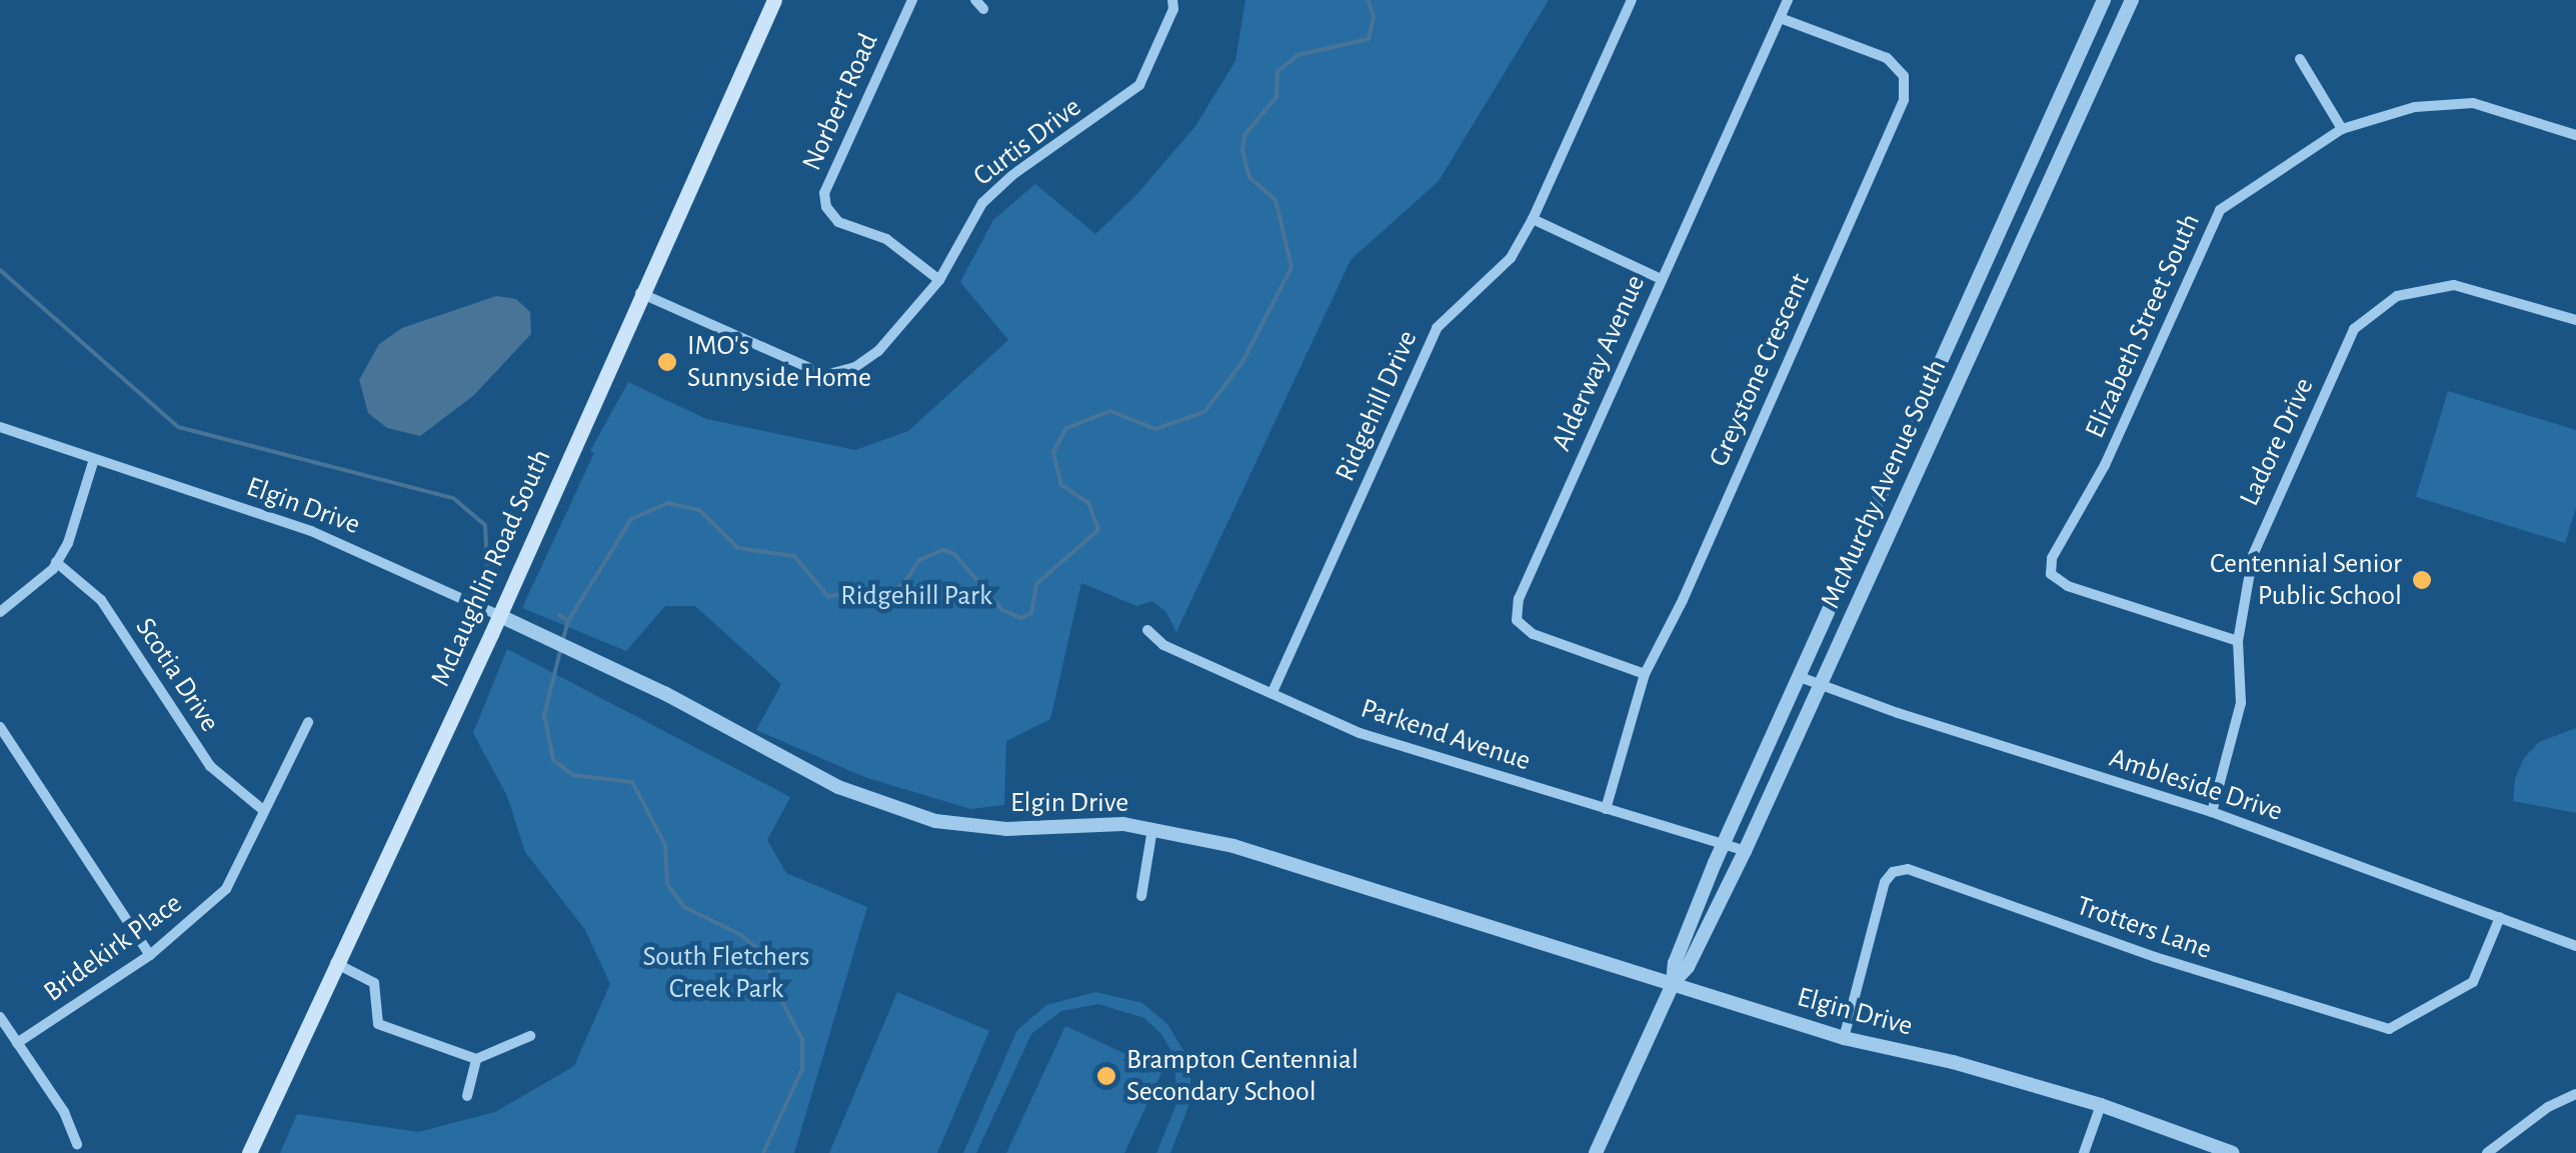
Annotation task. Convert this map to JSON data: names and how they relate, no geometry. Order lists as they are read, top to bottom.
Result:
{
  "streets": {
    "main road": ["McLaughlin Road South"],
    "street": [
      "Norbert Road",
      "Curtis Drive",
      "Elizabeth Street South",
      "Alderway Avenue",
      "Greystone Crescent",
      "Ridgehill Drive",
      "Ladore Drive",
      "McMurchy Avenue South",
      "Elgin Drive",
      "Scotia Drive",
      "Parkend Avenue",
      "Ambleside Drive",
      "Trotters Lane",
      "Bridekirk Place"
    ]
  },
  "crossings": [
    ["Norbert Road", "Curtis Drive"],
    ["Curtis Drive", "McLaughlin Road South"],
    ["Elizabeth Street South", "Ladore Drive"],
    ["Alderway Avenue", "Greystone Crescent"],
    ["Greystone Crescent", "Parkend Avenue"],
    ["Ridgehill Drive", "Parkend Avenue"],
    ["Ladore Drive", "Ambleside Drive"],
    ["McMurchy Avenue South", "Elgin Drive"],
    ["McMurchy Avenue South", "Parkend Avenue"],
    ["McMurchy Avenue South", "Ambleside Drive"],
    ["Elgin Drive", "McLaughlin Road South"],
    ["Elgin Drive", "Trotters Lane"],
    ["Scotia Drive", "Bridekirk Place"],
    ["Ambleside Drive", "Trotters Lane"]
  ],
  "parks": ["Ridgehill Park", "South Fletchers Creek Park"],
  "places": ["IMO's Sunnyside Home", "Centennial Senior Public School", "Brampton Centennial Secondary School"]
}
